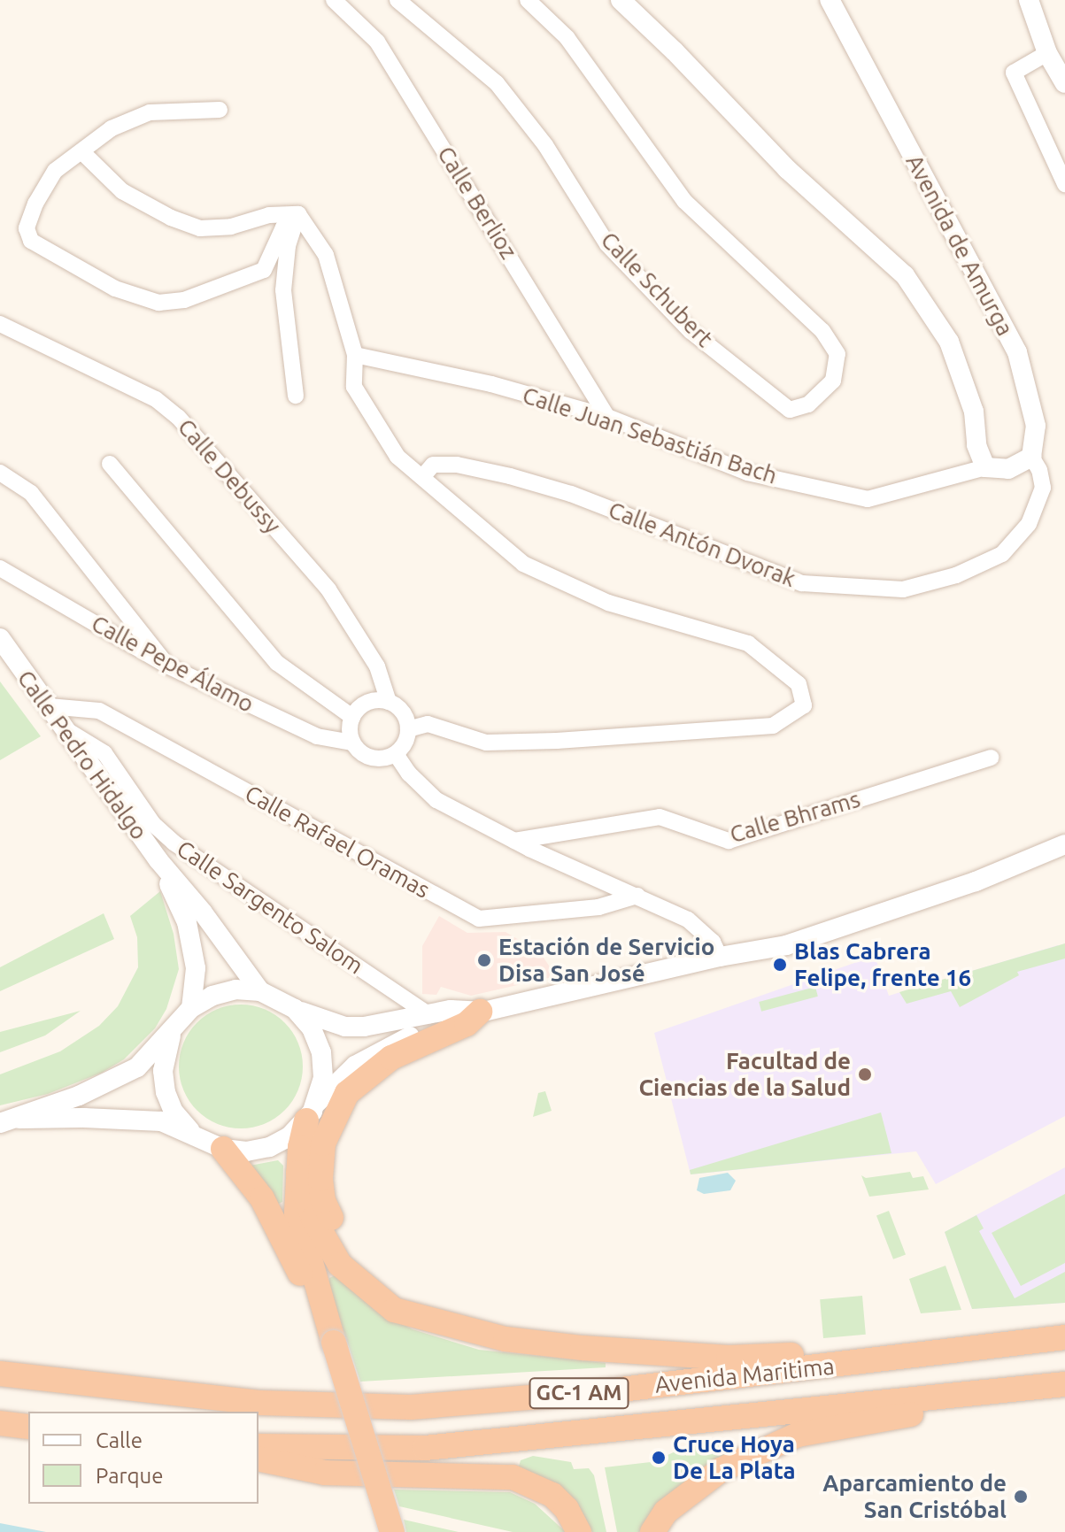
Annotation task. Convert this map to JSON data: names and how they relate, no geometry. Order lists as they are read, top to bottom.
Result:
{
  "streets": {
    "highway": ["Avenida Maritima", "GC-1 AM"],
    "street": [
      "Calle Berlioz",
      "Avenida de Amurga",
      "Calle Schubert",
      "Calle Juan Sebastián Bach",
      "Calle Debussy",
      "Calle Antón Dvorak",
      "Calle Pepe Álamo",
      "Calle Pedro Hidalgo",
      "Calle Bhrams",
      "Calle Rafael Oramas",
      "Calle Sargento Salom"
    ]
  },
  "crossings": [
    ["Calle Berlioz", "Calle Juan Sebastián Bach"],
    ["Avenida de Amurga", "Calle Antón Dvorak"],
    ["Calle Debussy", "Calle Pepe Álamo"],
    ["Calle Pedro Hidalgo", "Calle Rafael Oramas"],
    ["Calle Pedro Hidalgo", "Calle Sargento Salom"]
  ],
  "places": [
    "Estación de Servicio Disa San José",
    "Blas Cabrera Felipe, frente 16",
    "Facultad de Ciencias de la Salud",
    "Cruce Hoya De La Plata",
    "Aparcamiento de San Cristóbal"
  ],
  "legend": ["Calle", "Parque"]
}
